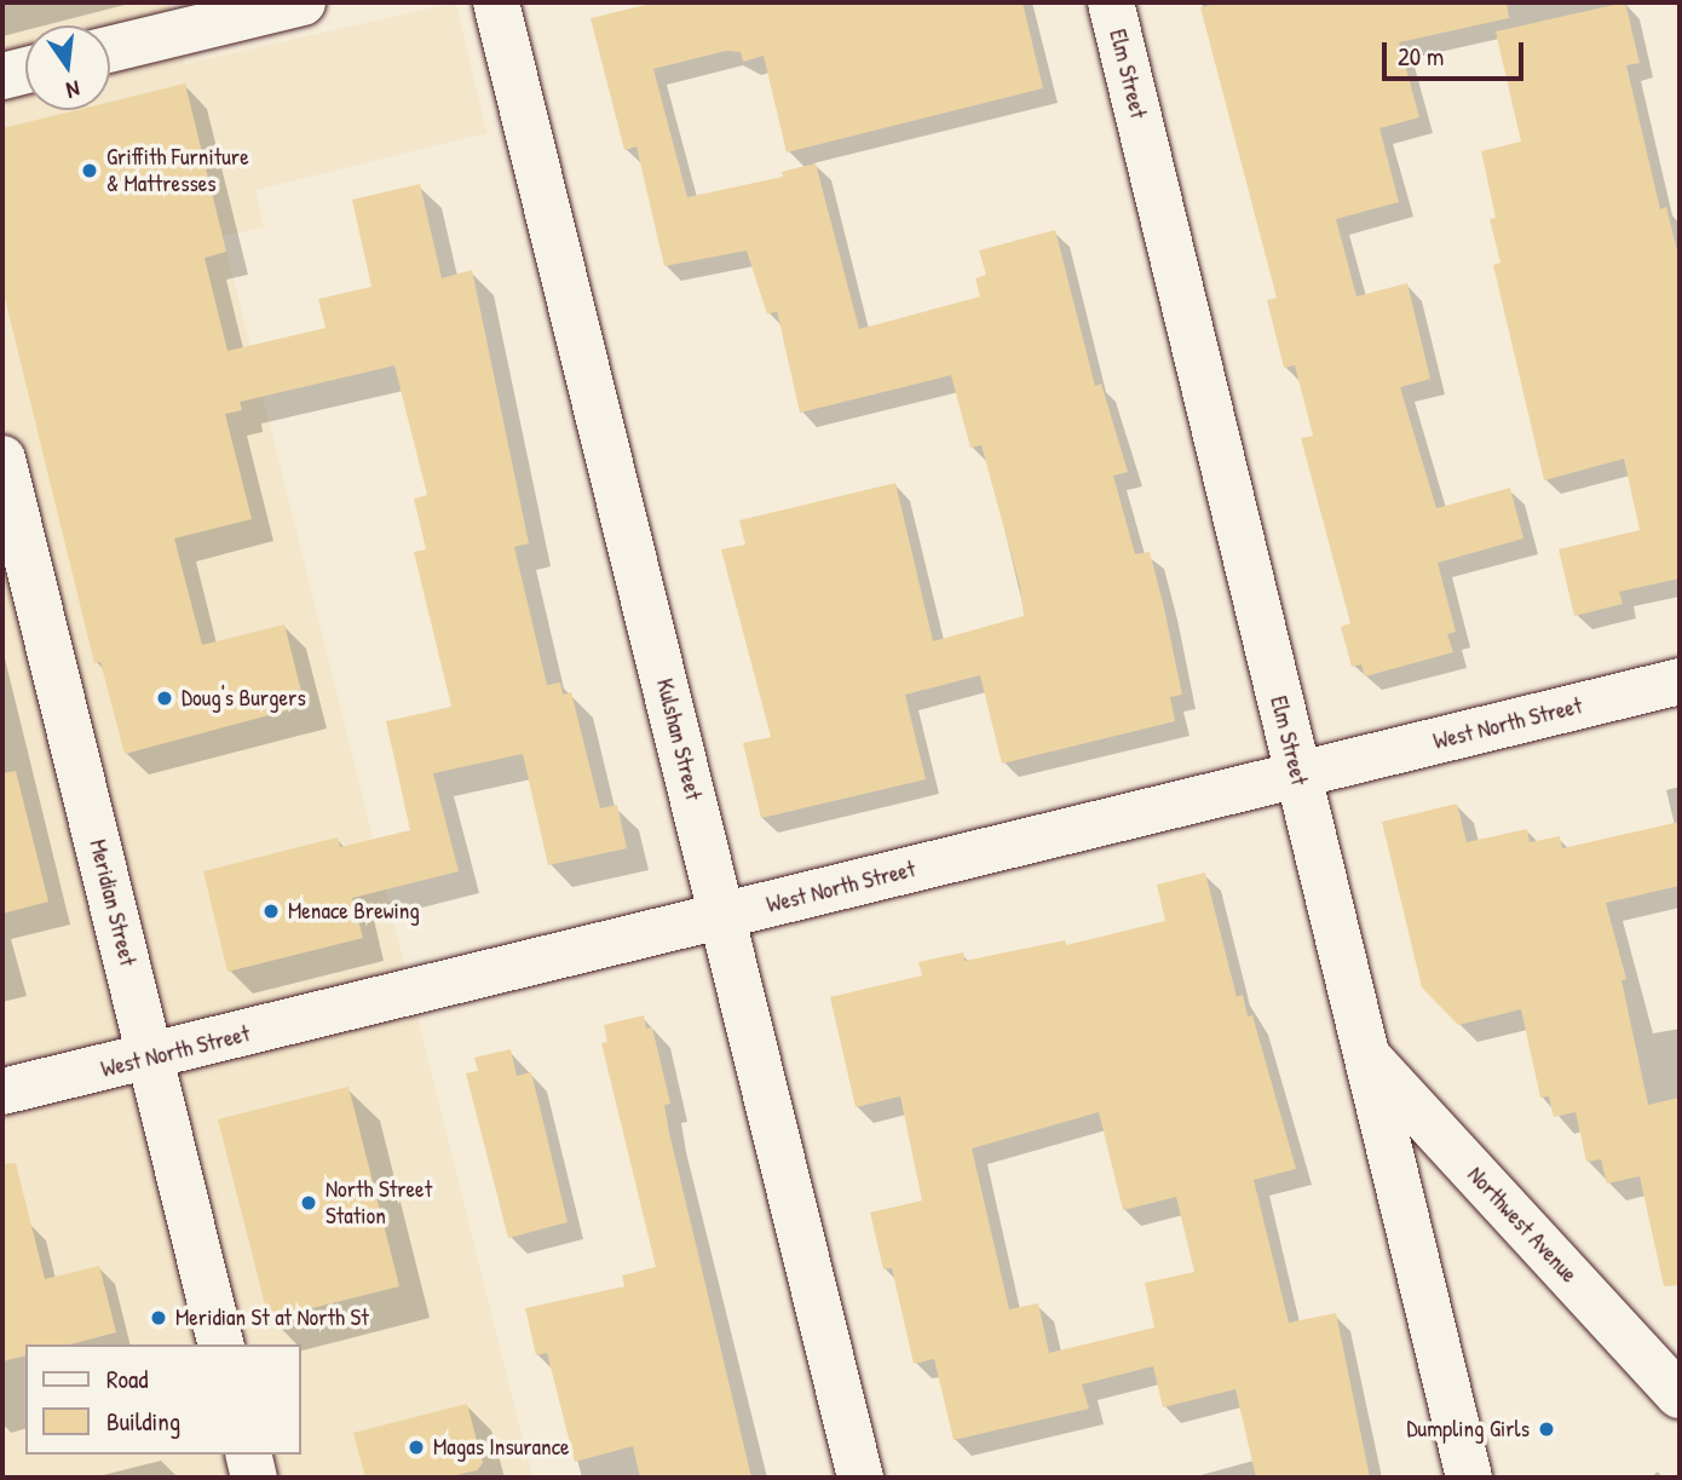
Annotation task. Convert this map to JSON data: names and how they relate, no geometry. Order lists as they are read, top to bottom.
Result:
{
  "streets": {
    "street": [
      "Elm Street",
      "West North Street",
      "Kulshan Street",
      "Meridian Street",
      "Northwest Avenue"
    ]
  },
  "crossings": [
    ["Elm Street", "West North Street"],
    ["Elm Street", "Northwest Avenue"],
    ["West North Street", "Kulshan Street"],
    ["West North Street", "Meridian Street"]
  ],
  "places": [
    "Griffith Furniture & Mattresses",
    "Doug's Burgers",
    "Menace Brewing",
    "North Street Station",
    "Meridian St at North St",
    "Dumpling Girls",
    "Magas Insurance"
  ],
  "legend": ["Road", "Building"],
  "scale_bar": "20 m",
  "north": "bottom"
}
